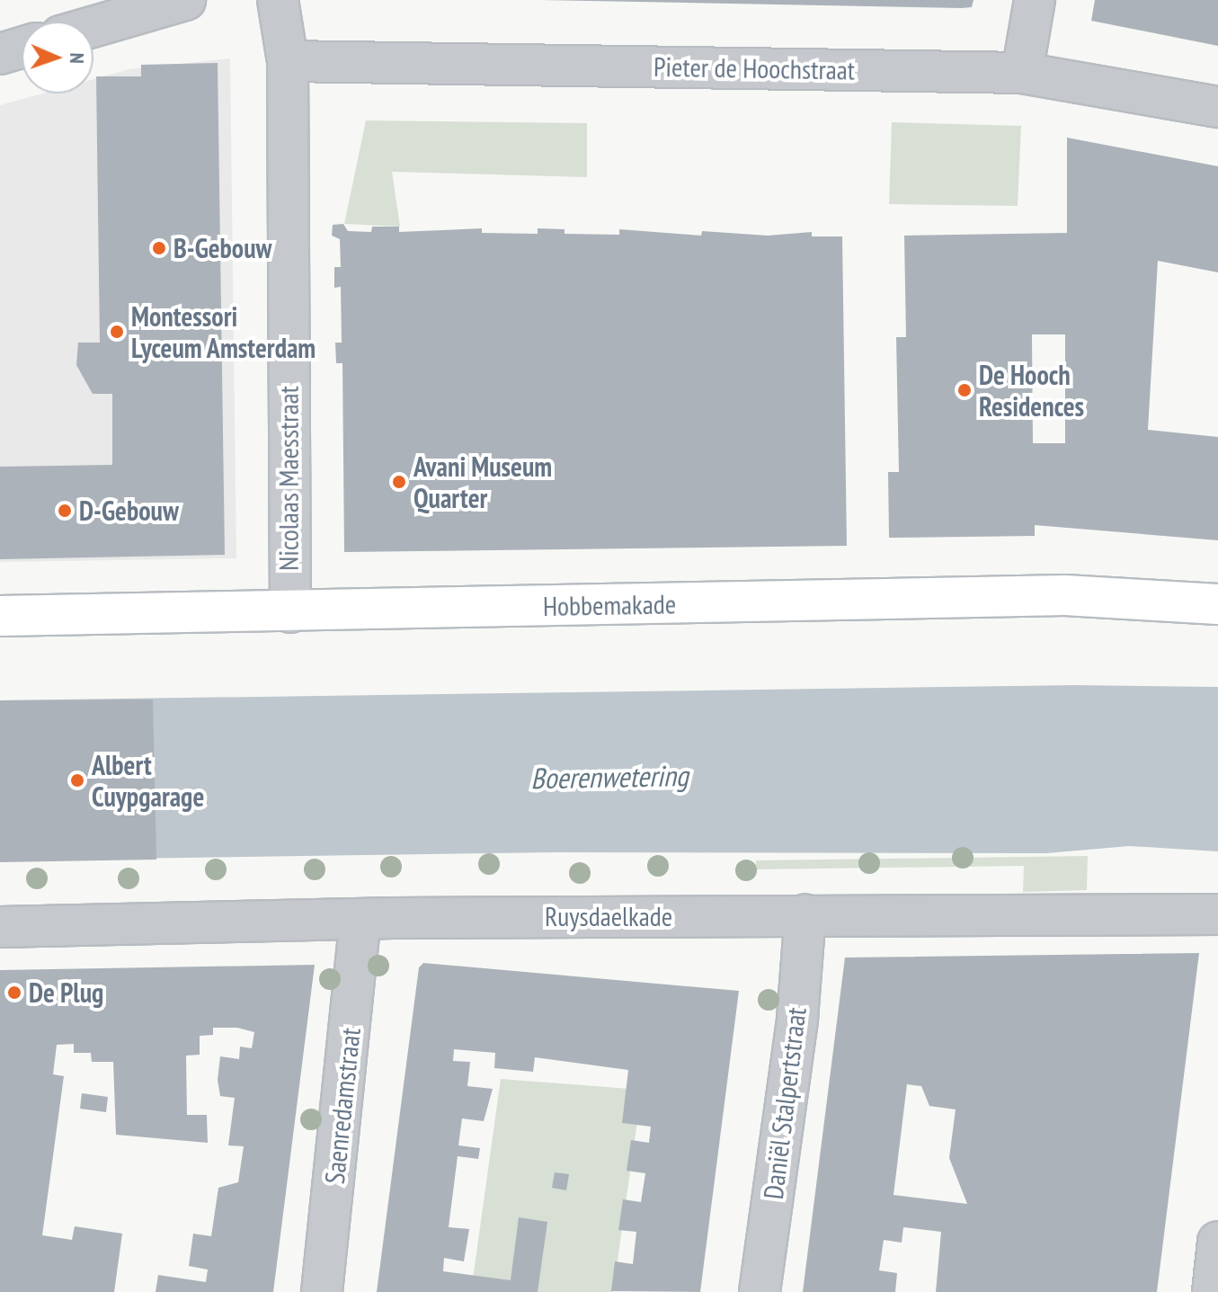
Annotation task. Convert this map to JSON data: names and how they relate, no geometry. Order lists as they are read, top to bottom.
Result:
{
  "streets": {
    "main road": ["Hobbemakade"],
    "street": [
      "Pieter de Hoochstraat",
      "Nicolaas Maesstraat",
      "Ruysdaelkade",
      "Daniël Stalpertstraat",
      "Saenredamstraat"
    ]
  },
  "crossings": [
    ["Pieter de Hoochstraat", "Nicolaas Maesstraat"],
    ["Nicolaas Maesstraat", "Hobbemakade"],
    ["Ruysdaelkade", "Daniël Stalpertstraat"],
    ["Ruysdaelkade", "Saenredamstraat"]
  ],
  "water": ["Boerenwetering"],
  "places": [
    "B-Gebouw",
    "Montessori Lyceum Amsterdam",
    "De Hooch Residences",
    "Avani Museum Quarter",
    "D-Gebouw",
    "Albert Cuypgarage",
    "De Plug"
  ],
  "north": "right"
}
